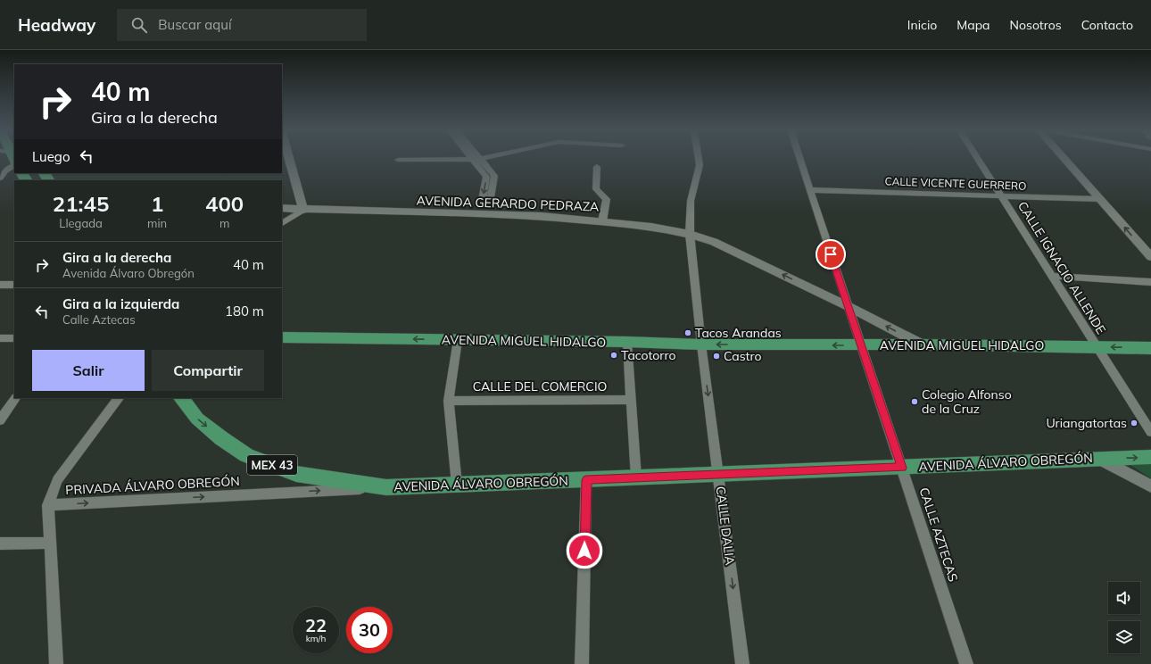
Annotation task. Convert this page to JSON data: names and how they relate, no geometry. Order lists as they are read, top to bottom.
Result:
{
  "streets": {
    "main road": ["AVENIDA MIGUEL HIDALGO", "AVENIDA ÁLVARO OBREGÓN", "MEX 43"],
    "street": [
      "CALLE VICENTE GUERRERO",
      "AVENIDA GERARDO PEDRAZA",
      "CALLE IGNACIO ALLENDE",
      "CALLE DEL COMERCIO",
      "PRIVADA ÁLVARO OBREGÓN",
      "CALLE DALIA",
      "CALLE AZTECAS"
    ]
  },
  "crossings": [
    ["CALLE VICENTE GUERRERO", "CALLE IGNACIO ALLENDE"],
    ["CALLE VICENTE GUERRERO", "CALLE AZTECAS"],
    ["AVENIDA GERARDO PEDRAZA", "AVENIDA MIGUEL HIDALGO"],
    ["AVENIDA GERARDO PEDRAZA", "CALLE DALIA"],
    ["AVENIDA GERARDO PEDRAZA", "CALLE AZTECAS"],
    ["CALLE IGNACIO ALLENDE", "AVENIDA MIGUEL HIDALGO"],
    ["AVENIDA MIGUEL HIDALGO", "CALLE DALIA"],
    ["AVENIDA MIGUEL HIDALGO", "CALLE AZTECAS"],
    ["AVENIDA ÁLVARO OBREGÓN", "PRIVADA ÁLVARO OBREGÓN"],
    ["AVENIDA ÁLVARO OBREGÓN", "CALLE DALIA"],
    ["AVENIDA ÁLVARO OBREGÓN", "CALLE AZTECAS"]
  ],
  "one_way": ["AVENIDA GERARDO PEDRAZA", "AVENIDA MIGUEL HIDALGO", "PRIVADA ÁLVARO OBREGÓN"],
  "places": [
    "Tacos Arandas",
    "Tacotorro",
    "Castro",
    "Colegio Alfonso de la Cruz",
    "Uriangatortas"
  ],
  "page": {
    "header": "Headway",
    "search": "Buscar aquí",
    "nav": [
      "Inicio",
      "Mapa",
      "Nosotros",
      "Contacto"
    ],
    "turn": ["40 m", "Gira a la derecha"],
    "then": "Luego",
    "eta": [
      "21:45",
      "Llegada",
      "1",
      "min",
      "400",
      "m"
    ],
    "list": [
      {
        "name": "Gira a la derecha",
        "note": "Avenida Álvaro Obregón",
        "value": "40 m"
      },
      {
        "name": "Gira a la izquierda",
        "note": "Calle Aztecas",
        "value": "180 m"
      }
    ],
    "buttons": ["Salir", "Compartir"],
    "speed": "22 km/h",
    "limit": "30"
  }
}
